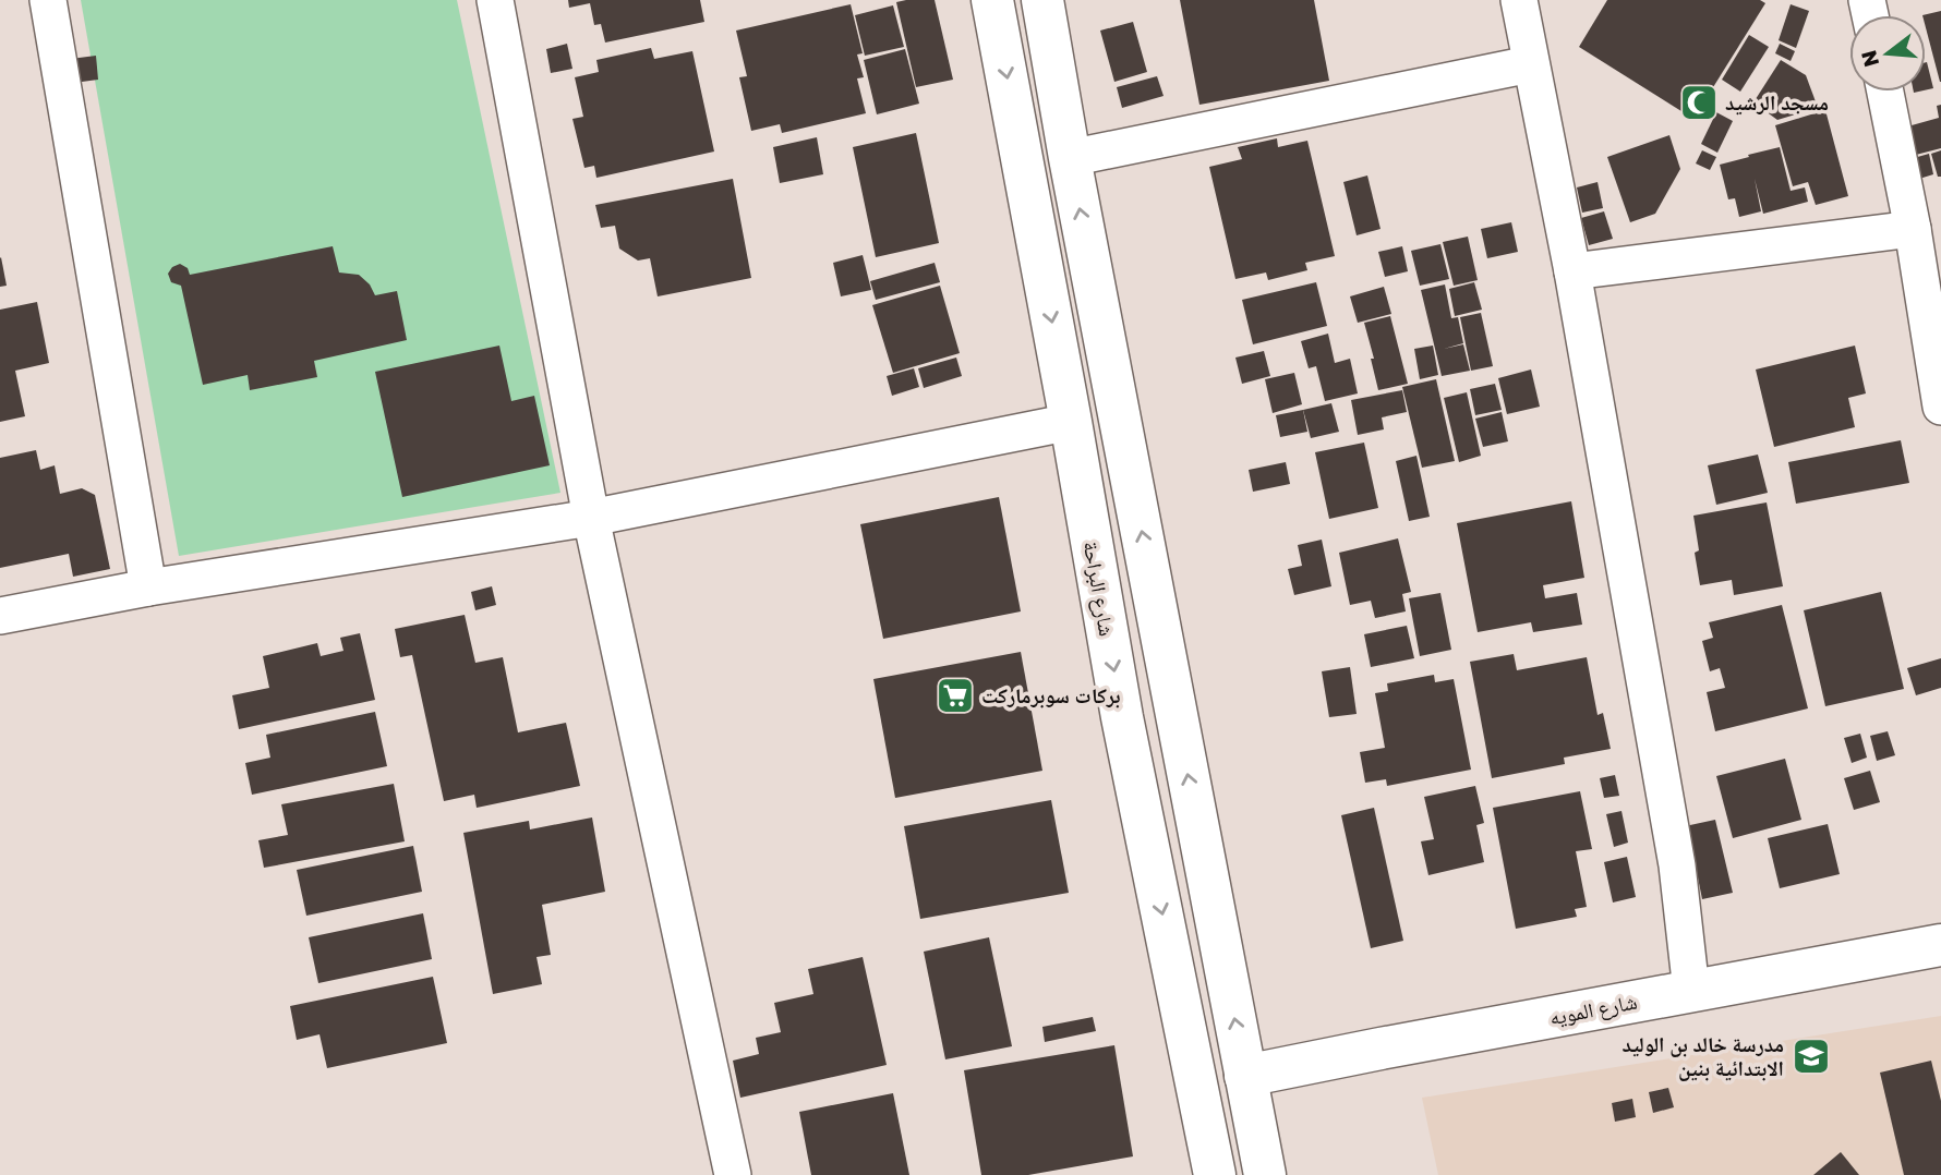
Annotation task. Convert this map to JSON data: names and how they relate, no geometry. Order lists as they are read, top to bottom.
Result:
{
  "streets": {
    "street": ["شارع البراحة", "شارع المويه"]
  },
  "places": {
    "mosque": ["مسجد الرشيد"],
    "supermarket": ["بركات سوبرماركت"],
    "school or university": ["مدرسة خالد بن الوليد الابتدائية بنين"]
  },
  "north": "left"
}
